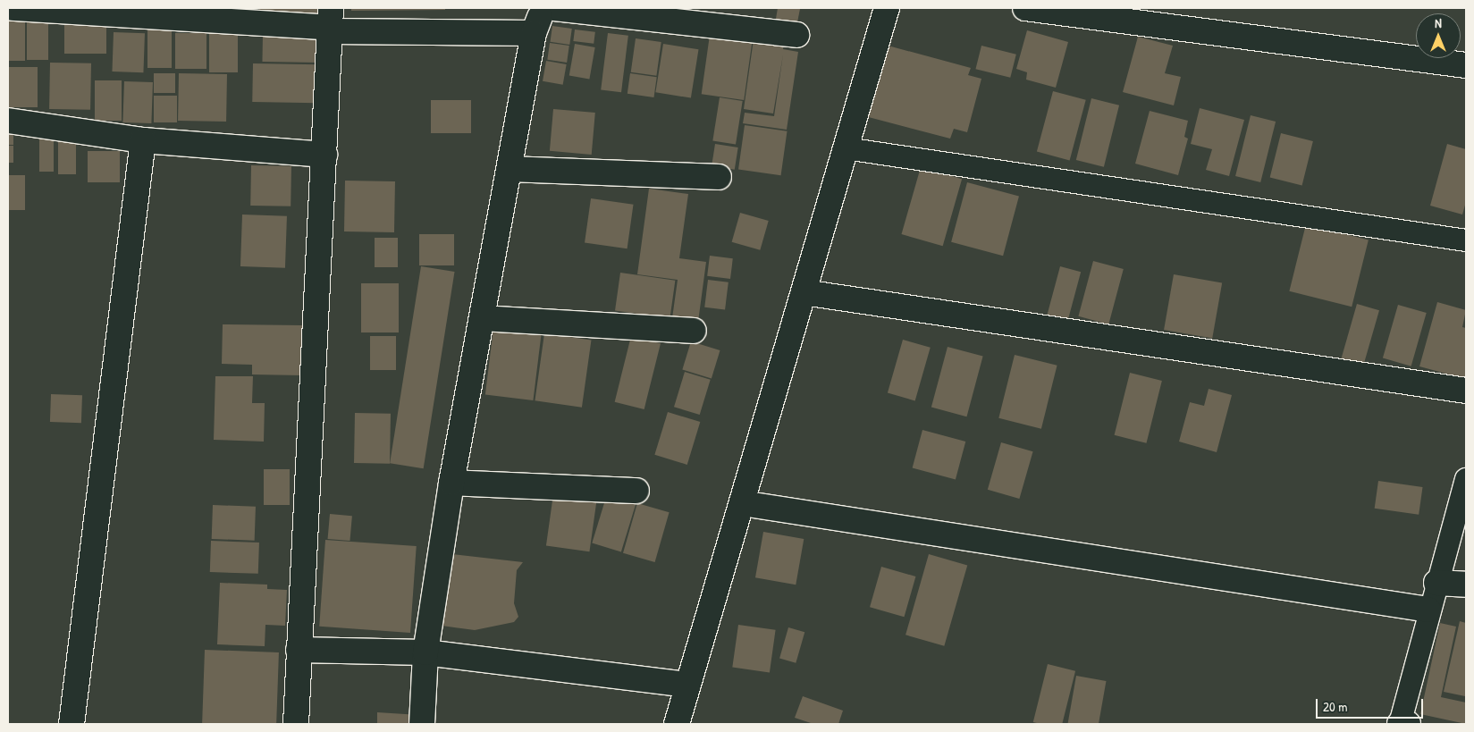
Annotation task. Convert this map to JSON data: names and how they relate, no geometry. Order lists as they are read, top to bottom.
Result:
{
  "scale_bar": "20 m",
  "north": "top"
}
